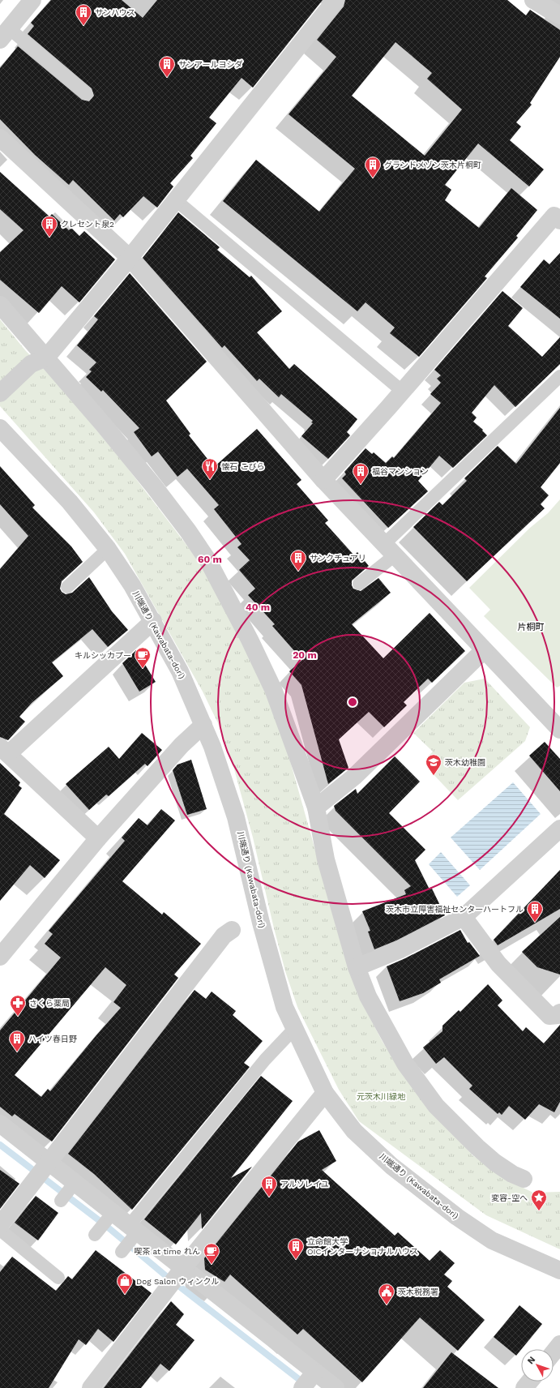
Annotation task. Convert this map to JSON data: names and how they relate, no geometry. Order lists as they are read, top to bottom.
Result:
{
  "streets": {
    "street": ["川端通り (Kawabata-dori)"]
  },
  "districts": ["片桐町"],
  "parks": ["元茨木川緑地"],
  "places": {
    "building": [
      "サンハウス",
      "サンアールヨシダ",
      "グランドメゾン茨木片桐町",
      "クレセント泉2",
      "福谷マンション",
      "サンクチュアリ",
      "茨木市立障害福祉センターハートフル",
      "ハイツ春日野",
      "アルソレイユ",
      "立命館大学 OICインターナショナルハウス"
    ],
    "restaurant": ["懐石 こびら"],
    "cafe": ["キルシッカプー", "喫茶 at time れん"],
    "school or university": ["茨木幼稚園"],
    "pharmacy": ["さくら薬局"],
    "place": ["変容-空へ"],
    "shop": ["Dog Salon ウィンクル"],
    "public building": ["茨木税務署"]
  },
  "north": "top left",
  "rings": ["60 m", "40 m", "20 m"]
}
